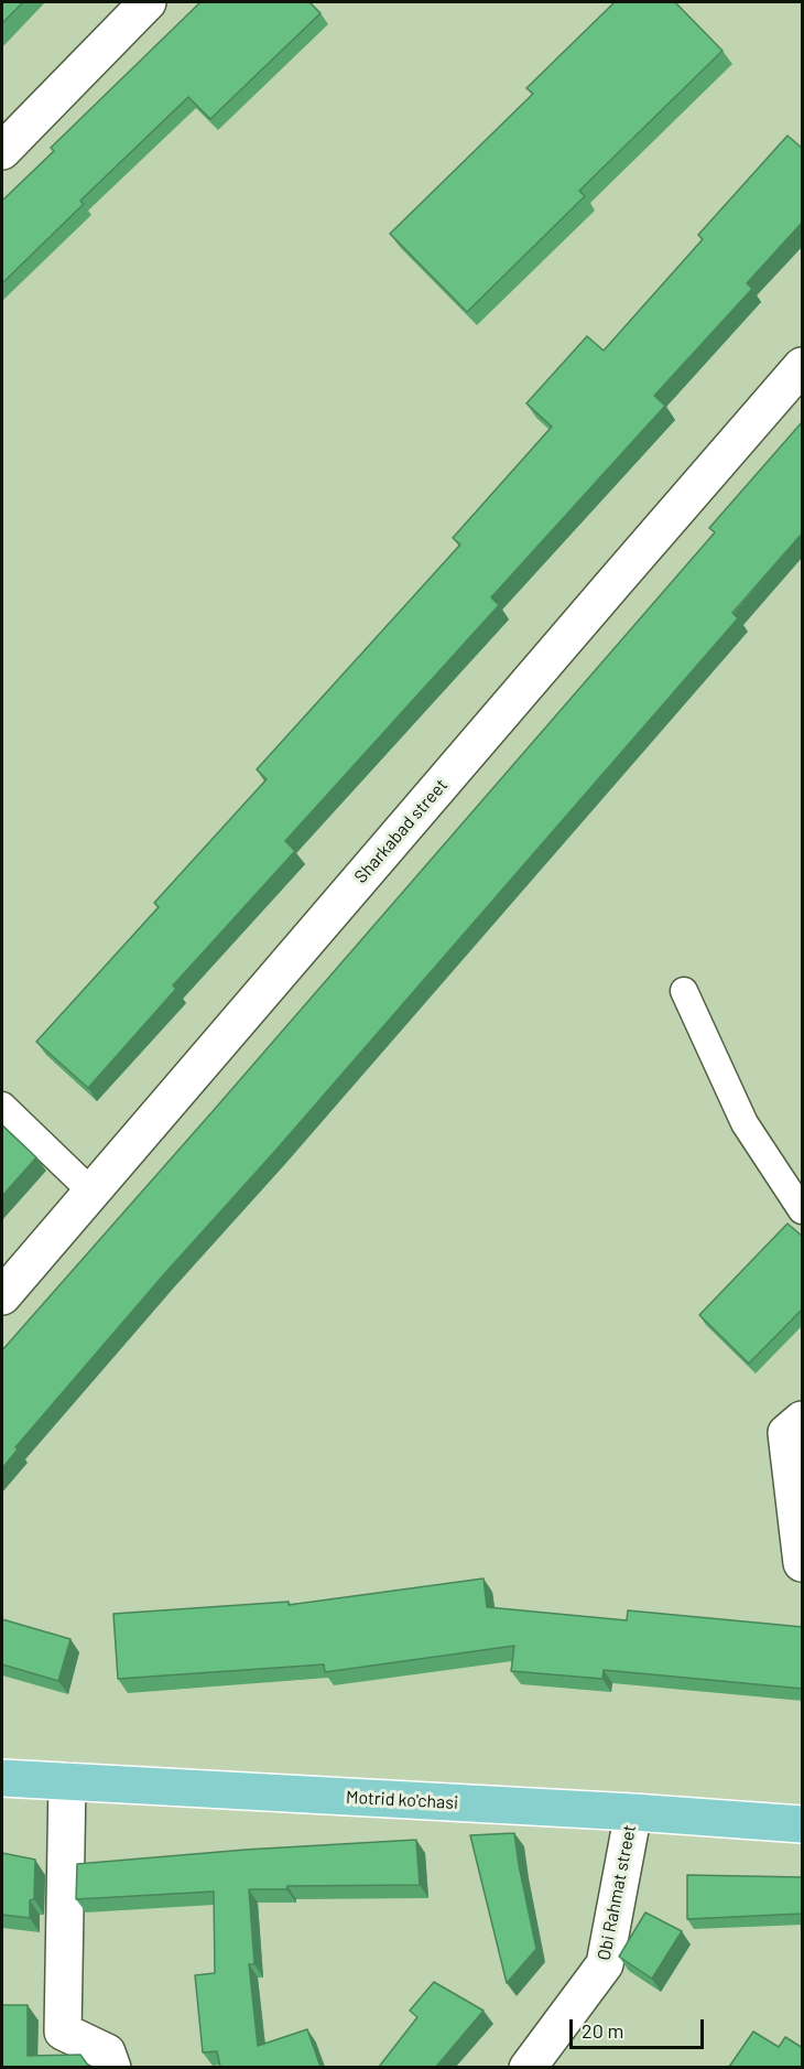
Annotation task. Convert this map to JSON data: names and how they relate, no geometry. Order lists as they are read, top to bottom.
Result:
{
  "streets": {
    "main road": ["Motrid ko'chasi"],
    "street": ["Sharkabad street", "Obi Rahmat street"]
  },
  "crossings": [
    ["Motrid ko'chasi", "Obi Rahmat street"]
  ],
  "scale_bar": "20 m"
}
